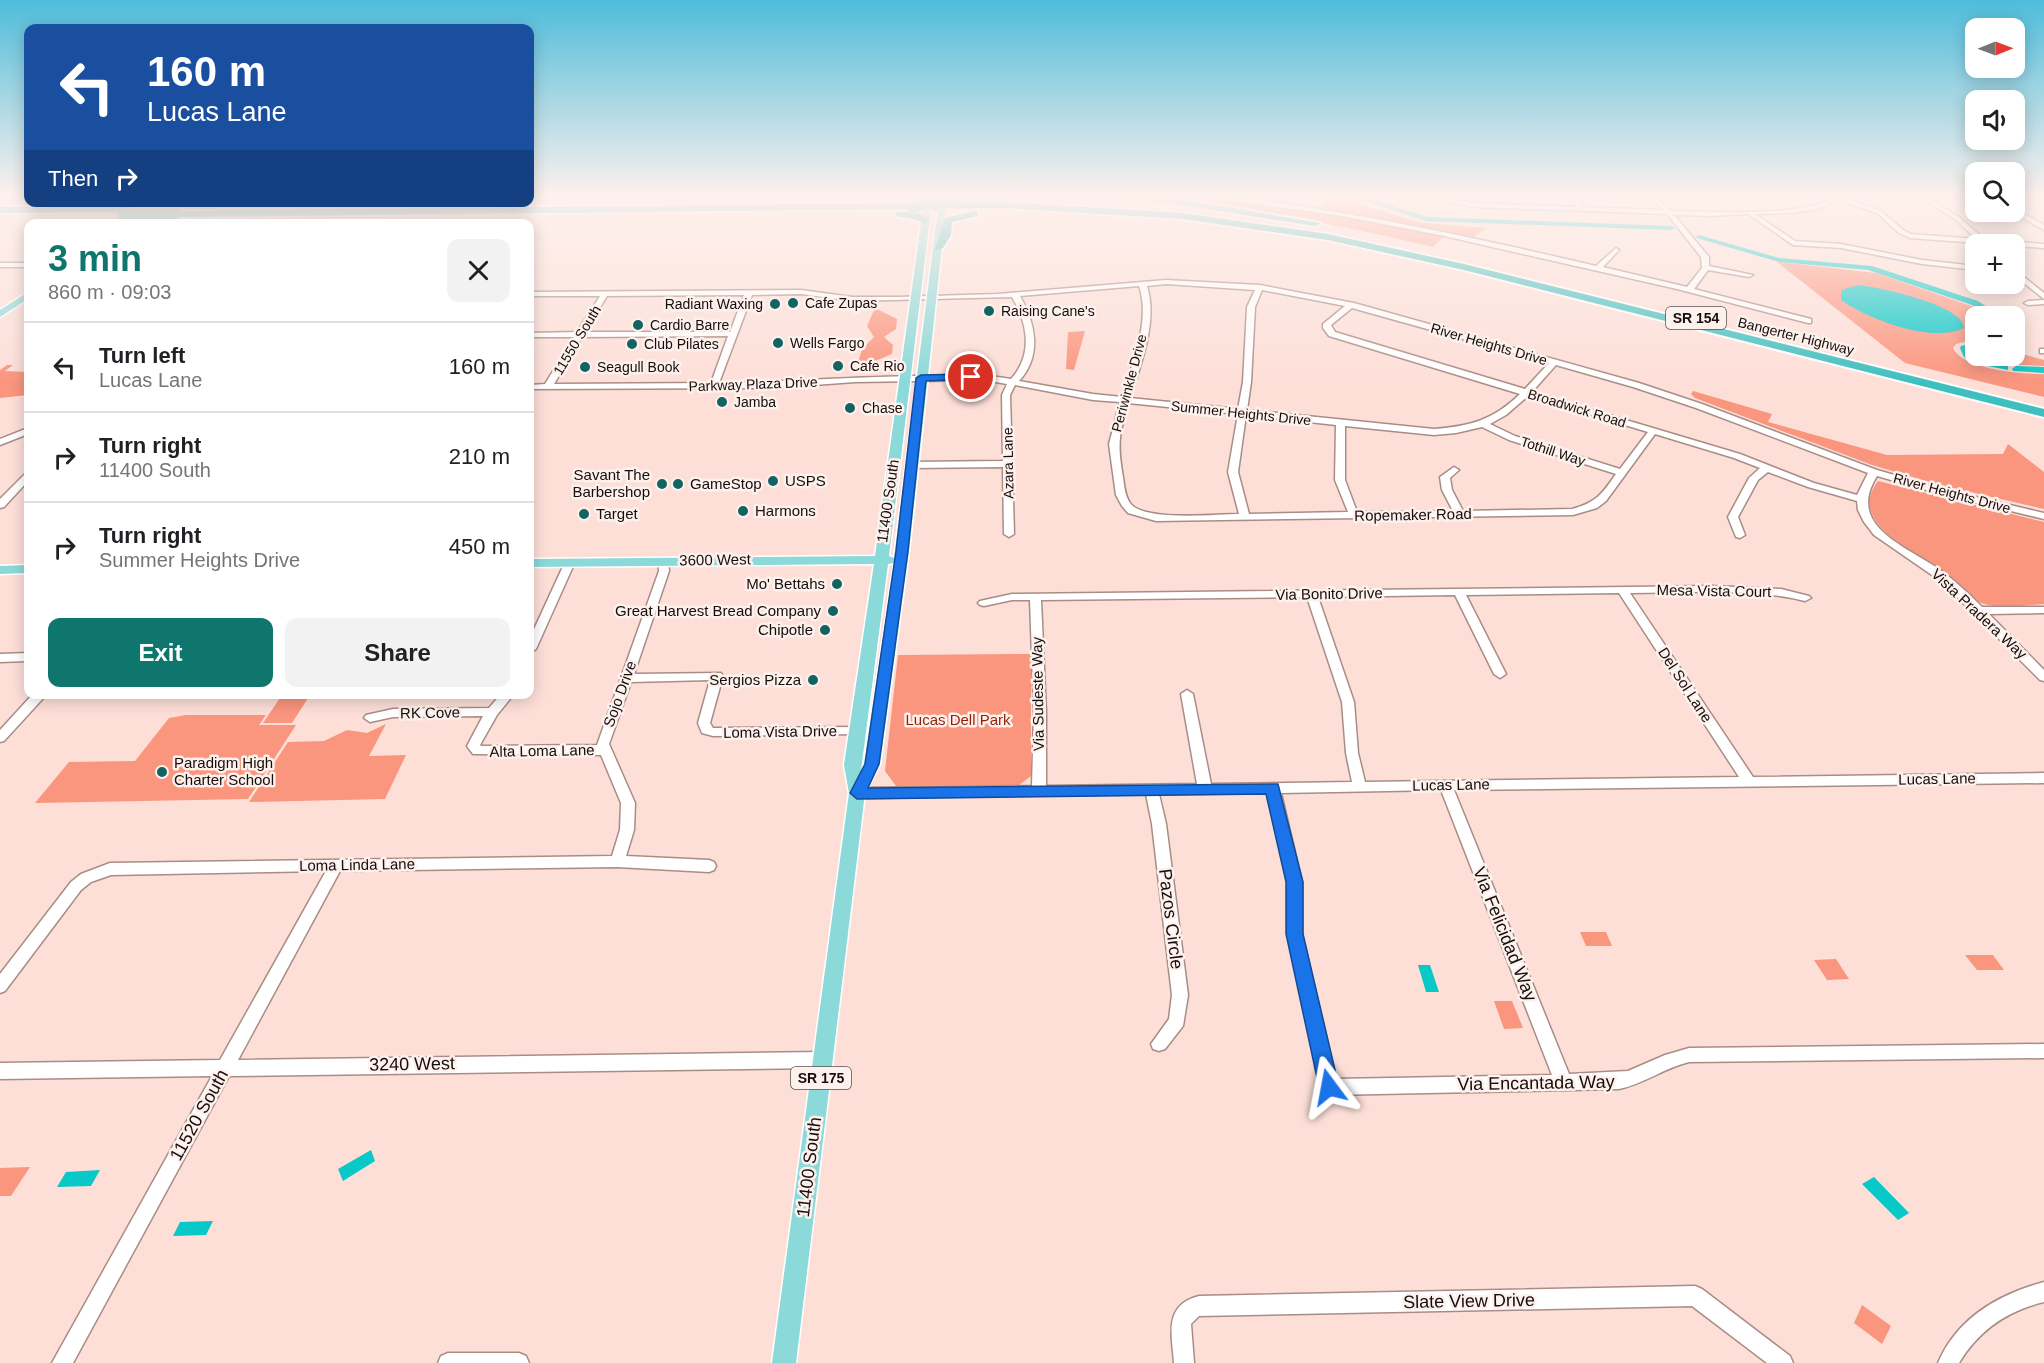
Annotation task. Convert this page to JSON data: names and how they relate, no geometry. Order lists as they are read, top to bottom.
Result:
{
  "streets": {
    "highway": ["SR 154", "Bangerter Highway"],
    "main road": ["11400 South", "3600 West", "SR 175"],
    "street": [
      "11550 South",
      "River Heights Drive",
      "Periwinkle Drive",
      "Parkway Plaza Drive",
      "Broadwick Road",
      "Summer Heights Drive",
      "Tothill Way",
      "Azara Lane",
      "Ropemaker Road",
      "Mesa Vista Court",
      "Via Bonito Drive",
      "Vista Pradera Way",
      "Del Sol Lane",
      "Sojo Drive",
      "Via Sudeste Way",
      "RK Cove",
      "Loma Vista Drive",
      "Alta Loma Lane",
      "Lucas Lane",
      "Loma Linda Lane",
      "Pazos Circle",
      "Via Felicidad Way",
      "3240 West",
      "Via Encantada Way",
      "11520 South",
      "Slate View Drive"
    ]
  },
  "crossings": [
    ["11550 South", "River Heights Drive"],
    ["11550 South", "Parkway Plaza Drive"],
    ["River Heights Drive", "Periwinkle Drive"],
    ["River Heights Drive", "Broadwick Road"],
    ["River Heights Drive", "Summer Heights Drive"],
    ["River Heights Drive", "Azara Lane"],
    ["River Heights Drive", "11400 South"],
    ["Periwinkle Drive", "Summer Heights Drive"],
    ["Periwinkle Drive", "Ropemaker Road"],
    ["Parkway Plaza Drive", "Summer Heights Drive"],
    ["Parkway Plaza Drive", "11400 South"],
    ["Broadwick Road", "Summer Heights Drive"],
    ["Broadwick Road", "Ropemaker Road"],
    ["Broadwick Road", "Vista Pradera Way"],
    ["Summer Heights Drive", "Tothill Way"],
    ["Summer Heights Drive", "Azara Lane"],
    ["Summer Heights Drive", "11400 South"],
    ["Tothill Way", "Ropemaker Road"],
    ["11400 South", "3600 West"],
    ["11400 South", "Loma Vista Drive"],
    ["11400 South", "Lucas Lane"],
    ["11400 South", "3240 West"],
    ["3600 West", "Sojo Drive"],
    ["Mesa Vista Court", "Via Bonito Drive"],
    ["Mesa Vista Court", "Del Sol Lane"],
    ["Via Bonito Drive", "Del Sol Lane"],
    ["Via Bonito Drive", "Via Sudeste Way"],
    ["Del Sol Lane", "Lucas Lane"],
    ["Sojo Drive", "Loma Vista Drive"],
    ["Sojo Drive", "Alta Loma Lane"],
    ["Via Sudeste Way", "Lucas Lane"],
    ["RK Cove", "Alta Loma Lane"],
    ["Lucas Lane", "Pazos Circle"],
    ["Lucas Lane", "Via Felicidad Way"],
    ["Lucas Lane", "Via Encantada Way"],
    ["Loma Linda Lane", "11520 South"],
    ["Via Felicidad Way", "Via Encantada Way"],
    ["3240 West", "11520 South"]
  ],
  "parks": ["Lucas Dell Park"],
  "places": [
    "Cafe Zupas",
    "Radiant Waxing",
    "Raising Cane's",
    "Cardio Barre",
    "Wells Fargo",
    "Club Pilates",
    "Cafe Rio",
    "Seagull Book",
    "Jamba",
    "Chase",
    "USPS",
    "Savant The Barbershop",
    "GameStop",
    "Harmons",
    "Target",
    "Mo' Bettahs",
    "Great Harvest Bread Company",
    "Chipotle",
    "Sergios Pizza",
    "Paradigm High Charter School"
  ],
  "north": "right",
  "page": {
    "map_buttons": ["+", "−"],
    "turn": ["160 m", "Lucas Lane"],
    "then": "Then",
    "heading": ["3 min", "860 m · 09:03"],
    "list": [
      {
        "name": "Turn left",
        "note": "Lucas Lane",
        "value": "160 m"
      },
      {
        "name": "Turn right",
        "note": "11400 South",
        "value": "210 m"
      },
      {
        "name": "Turn right",
        "note": "Summer Heights Drive",
        "value": "450 m"
      }
    ],
    "buttons": ["Exit", "Share"]
  }
}
